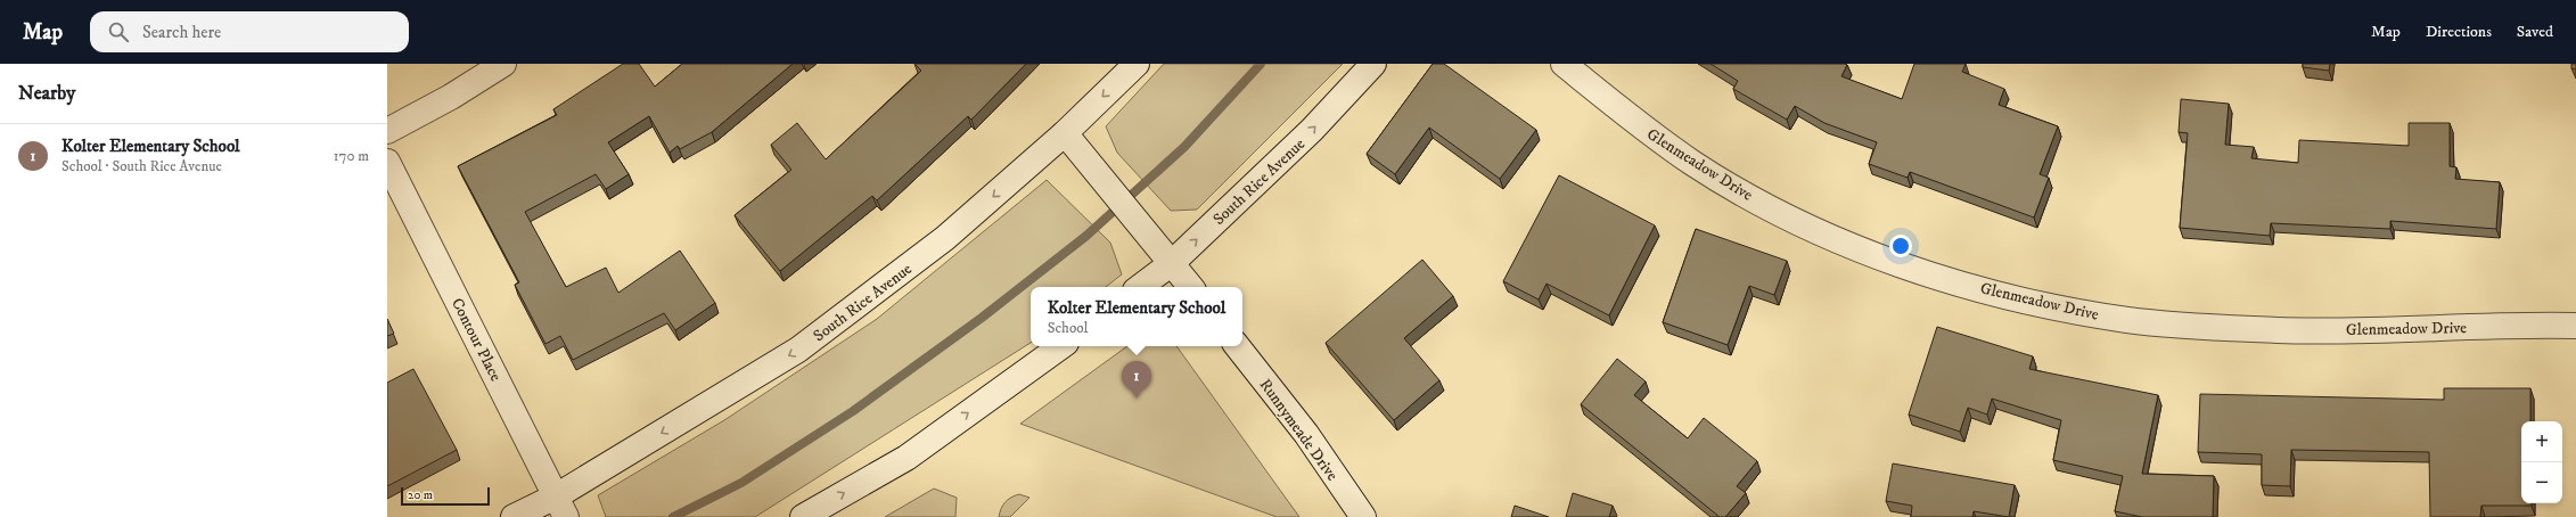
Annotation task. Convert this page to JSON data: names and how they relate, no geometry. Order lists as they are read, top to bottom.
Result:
{
  "streets": {
    "street": [
      "Glenmeadow Drive",
      "South Rice Avenue",
      "Contour Place",
      "Runnymeade Drive"
    ]
  },
  "crossings": [
    ["South Rice Avenue", "Contour Place"]
  ],
  "scale_bar": "20 m",
  "page": {
    "header": "Map",
    "search": "Search here",
    "nav": ["Map", "Directions", "Saved"],
    "heading": "Nearby",
    "list": [
      {
        "mark": "1",
        "name": "Kolter Elementary School",
        "note": "School · South Rice Avenue",
        "value": "170 m"
      }
    ],
    "popup": ["Kolter Elementary School", "School"],
    "pins": "1",
    "map_buttons": ["+", "−"],
    "scale": "20 m"
  }
}
